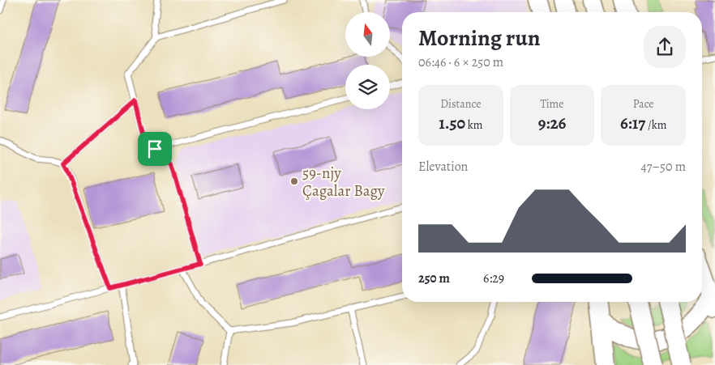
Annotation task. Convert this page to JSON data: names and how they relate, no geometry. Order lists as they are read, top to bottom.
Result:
{
  "places": ["59-njy Çagalar Bagy"],
  "north": "top",
  "page": {
    "heading": ["Morning run", "06:46 · 6 × 250 m"],
    "stats": [
      ["Distance", "1.50 km"],
      ["Time", "9:26"],
      ["Pace", "6:17 /km"]
    ],
    "chart": ["Elevation", "47–50 m"],
    "list": [
      {
        "name": "250 m",
        "note": "6:29"
      }
    ]
  }
}
